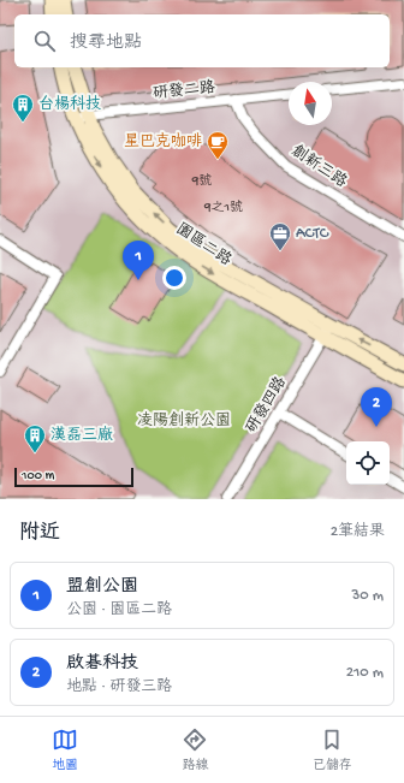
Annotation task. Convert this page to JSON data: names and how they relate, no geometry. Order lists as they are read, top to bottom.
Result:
{
  "streets": {
    "street": [
      "研發二路",
      "創新三路",
      "園區二路",
      "研發四路"
    ]
  },
  "crossings": [
    ["研發二路", "創新三路"],
    ["研發二路", "園區二路"],
    ["園區二路", "研發四路"]
  ],
  "parks": ["凌陽創新公園"],
  "places": {
    "building": ["台楊科技", "漢磊三廠"],
    "cafe": ["星巴克咖啡"],
    "office": ["ACTC"]
  },
  "house_numbers": ["9號", "9之1號"],
  "scale_bar": "100 m",
  "north": "top",
  "page": {
    "search": "搜尋地點",
    "pins": ["1", "2"],
    "scale": "100 m",
    "heading": ["附近", "2筆結果"],
    "list": [
      {
        "mark": "1",
        "name": "盟創公園",
        "note": "公園 · 園區二路",
        "value": "30 m"
      },
      {
        "mark": "2",
        "name": "啟碁科技",
        "note": "地點 · 研發三路",
        "value": "210 m"
      }
    ],
    "nav": ["地圖", "路線", "已儲存"]
  }
}
